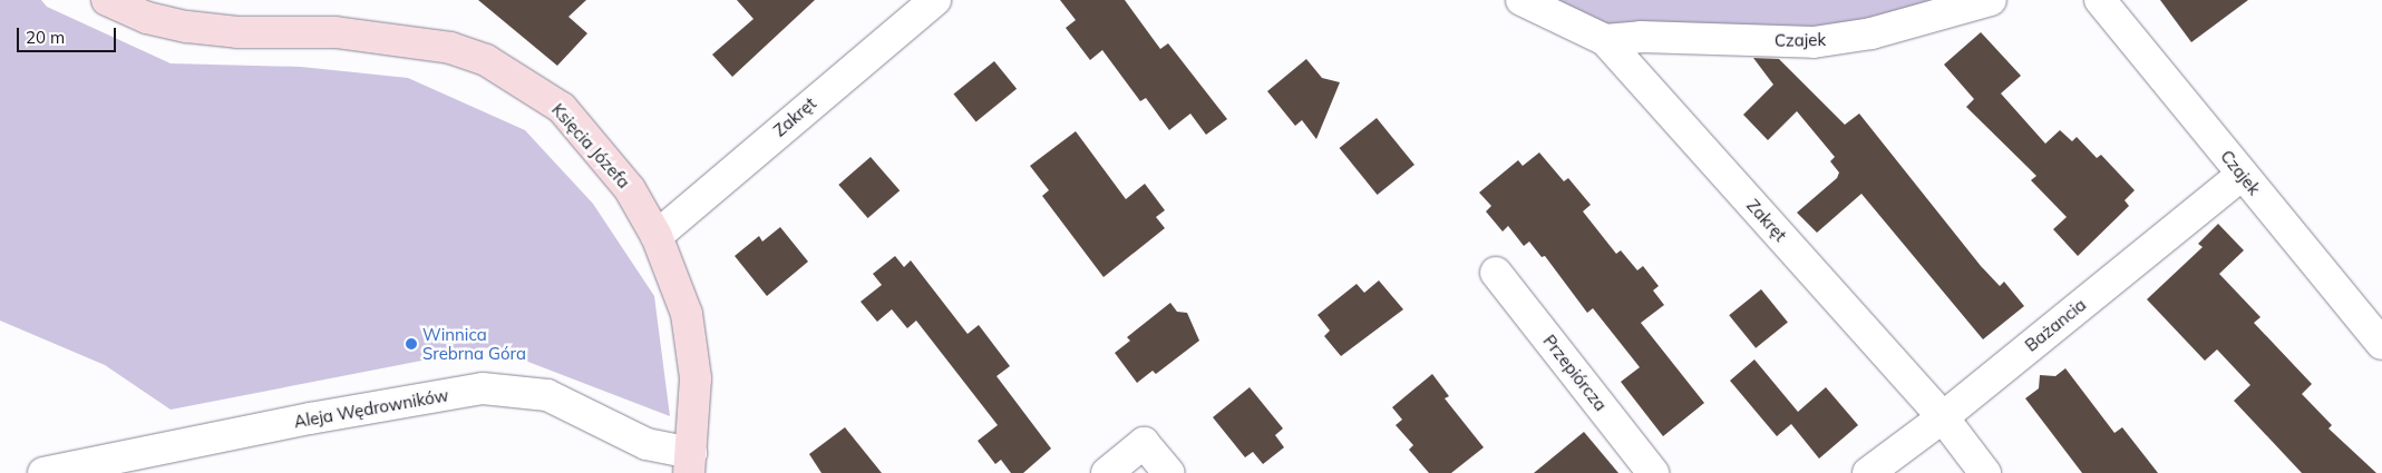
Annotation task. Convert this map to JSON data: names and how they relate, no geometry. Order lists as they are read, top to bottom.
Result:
{
  "streets": {
    "street": [
      "Czajek",
      "Zakręt",
      "Księcia Józefa",
      "Bażancia",
      "Przepiórcza",
      "Aleja Wędrowników"
    ]
  },
  "crossings": [
    ["Czajek", "Zakręt"],
    ["Czajek", "Bażancia"],
    ["Zakręt", "Księcia Józefa"],
    ["Zakręt", "Bażancia"],
    ["Księcia Józefa", "Aleja Wędrowników"]
  ],
  "places": ["Winnica Srebrna Góra"],
  "scale_bar": "20 m"
}
